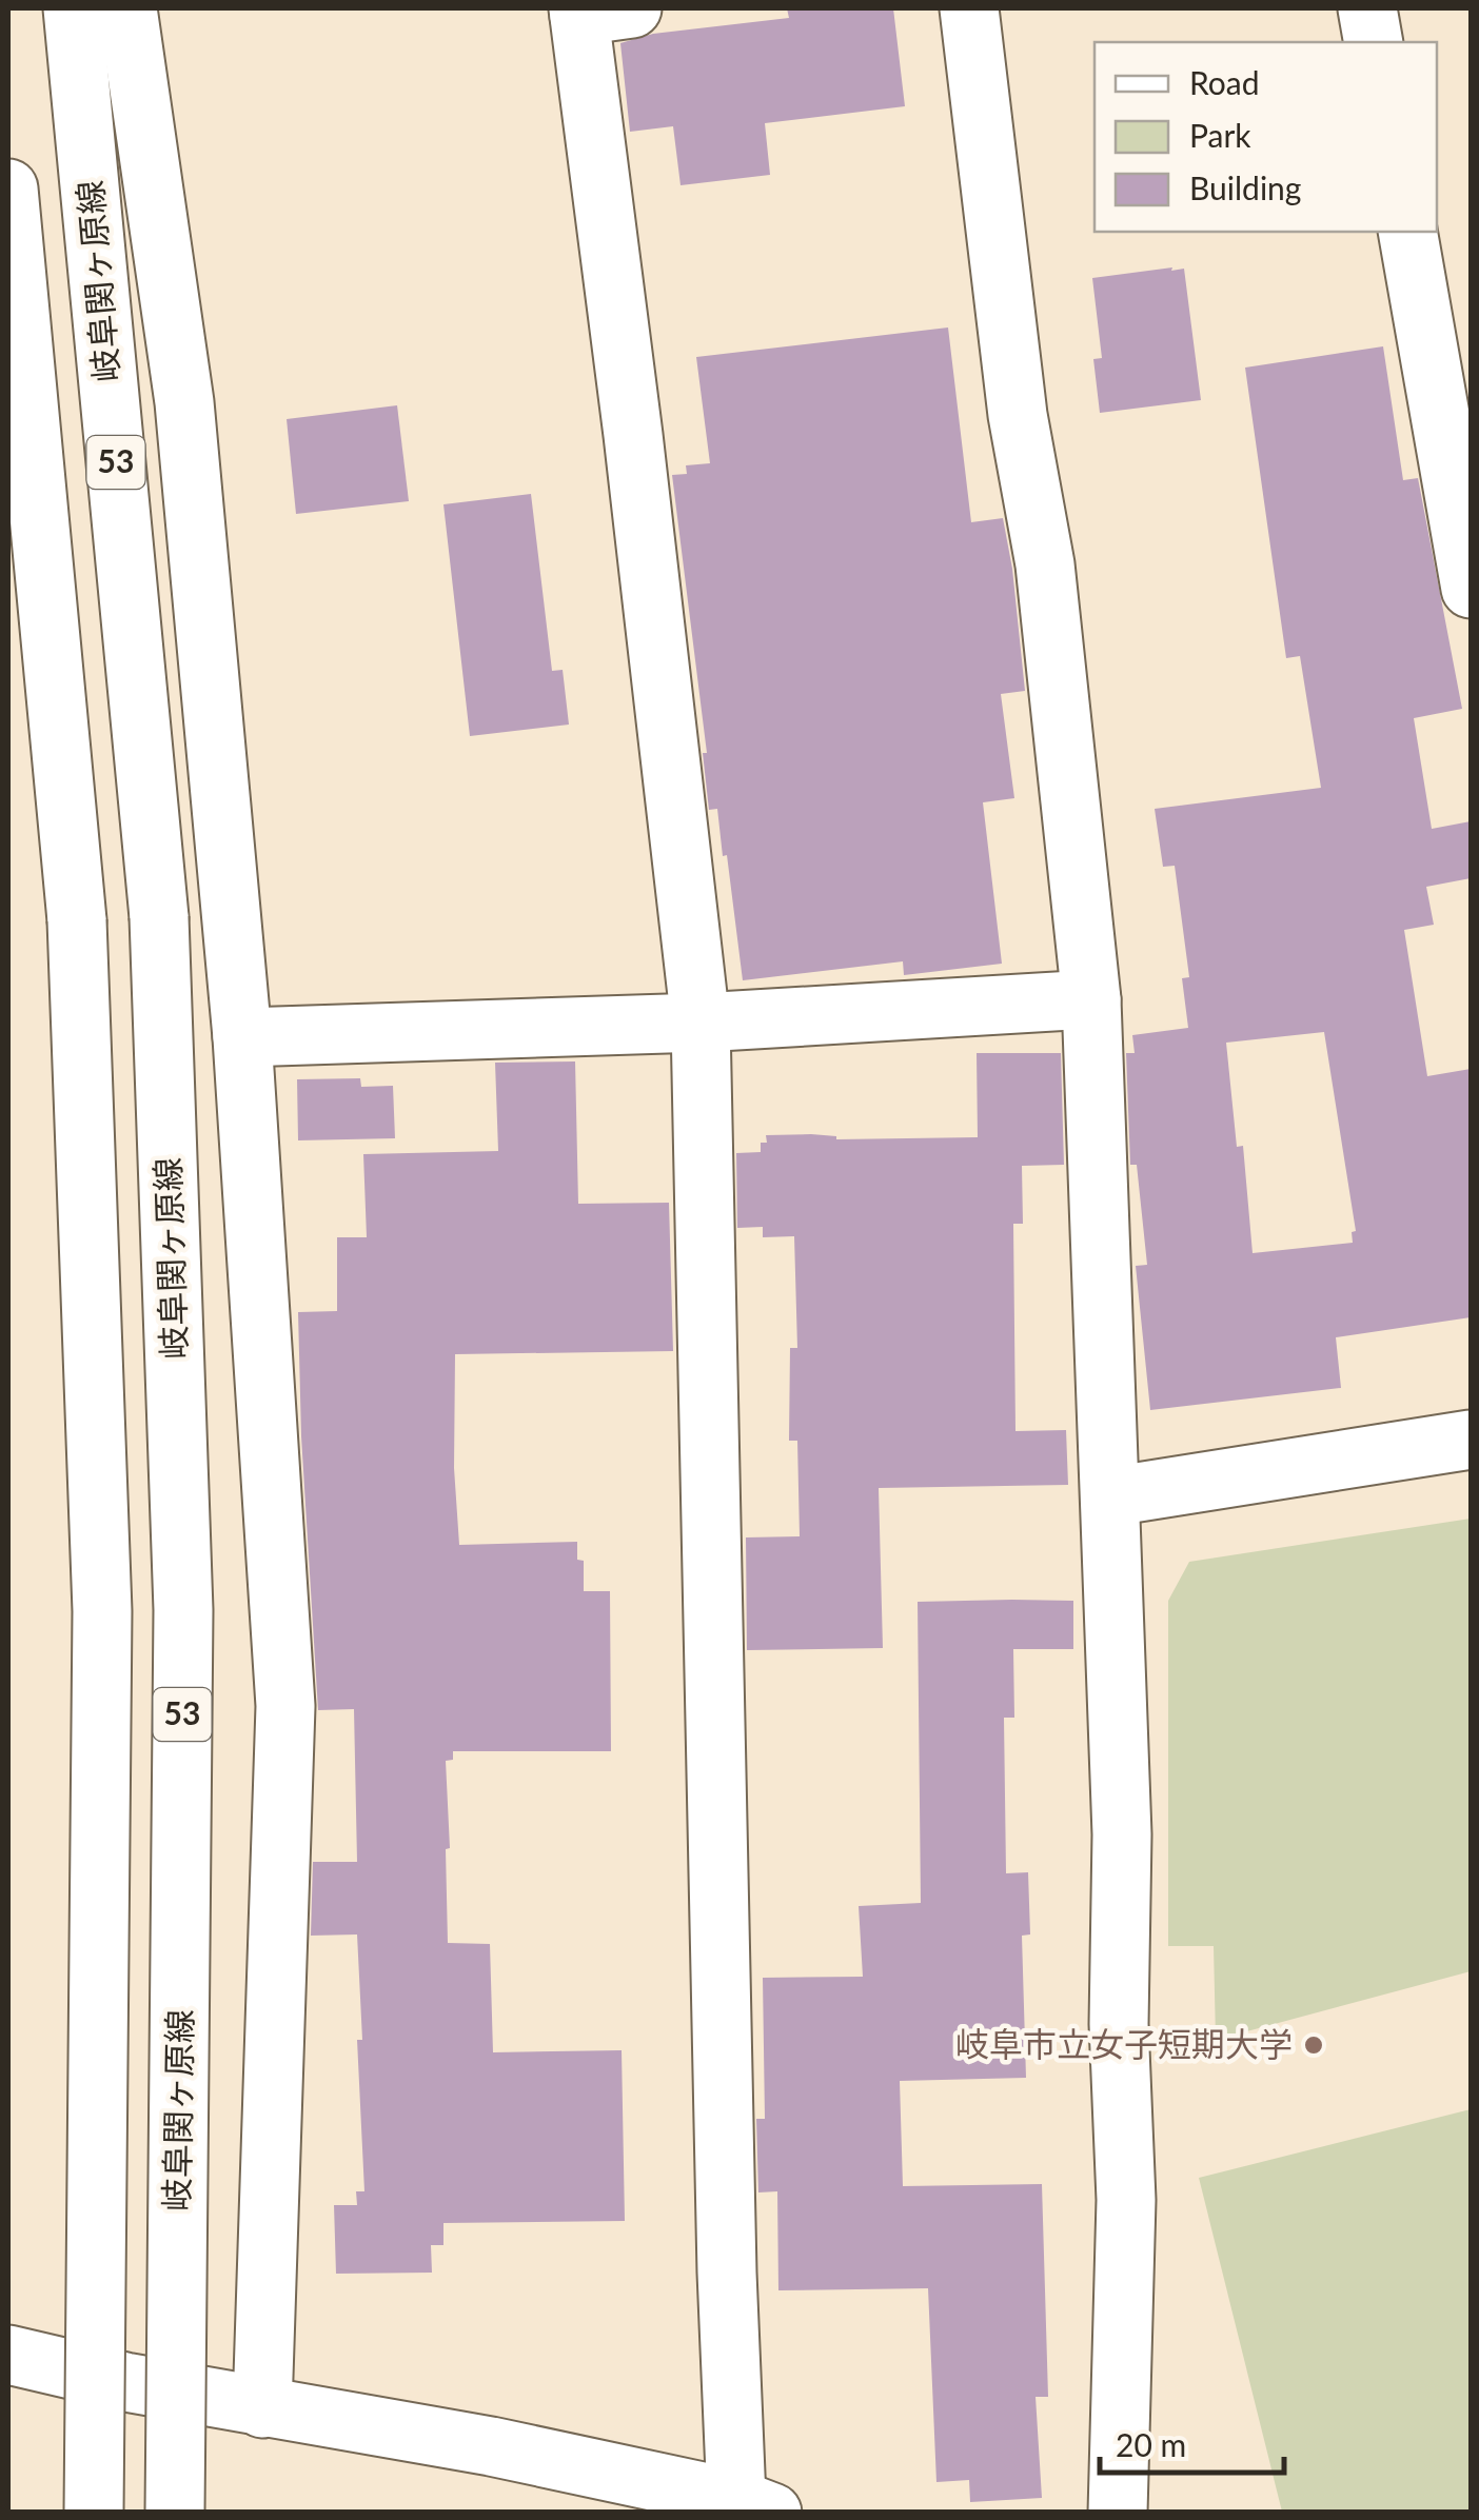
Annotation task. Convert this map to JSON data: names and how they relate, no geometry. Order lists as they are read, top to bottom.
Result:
{
  "streets": {
    "street": ["岐阜関ヶ原線", "53"]
  },
  "places": ["岐阜市立女子短期大学"],
  "legend": ["Road", "Park", "Building"],
  "scale_bar": "20 m"
}
